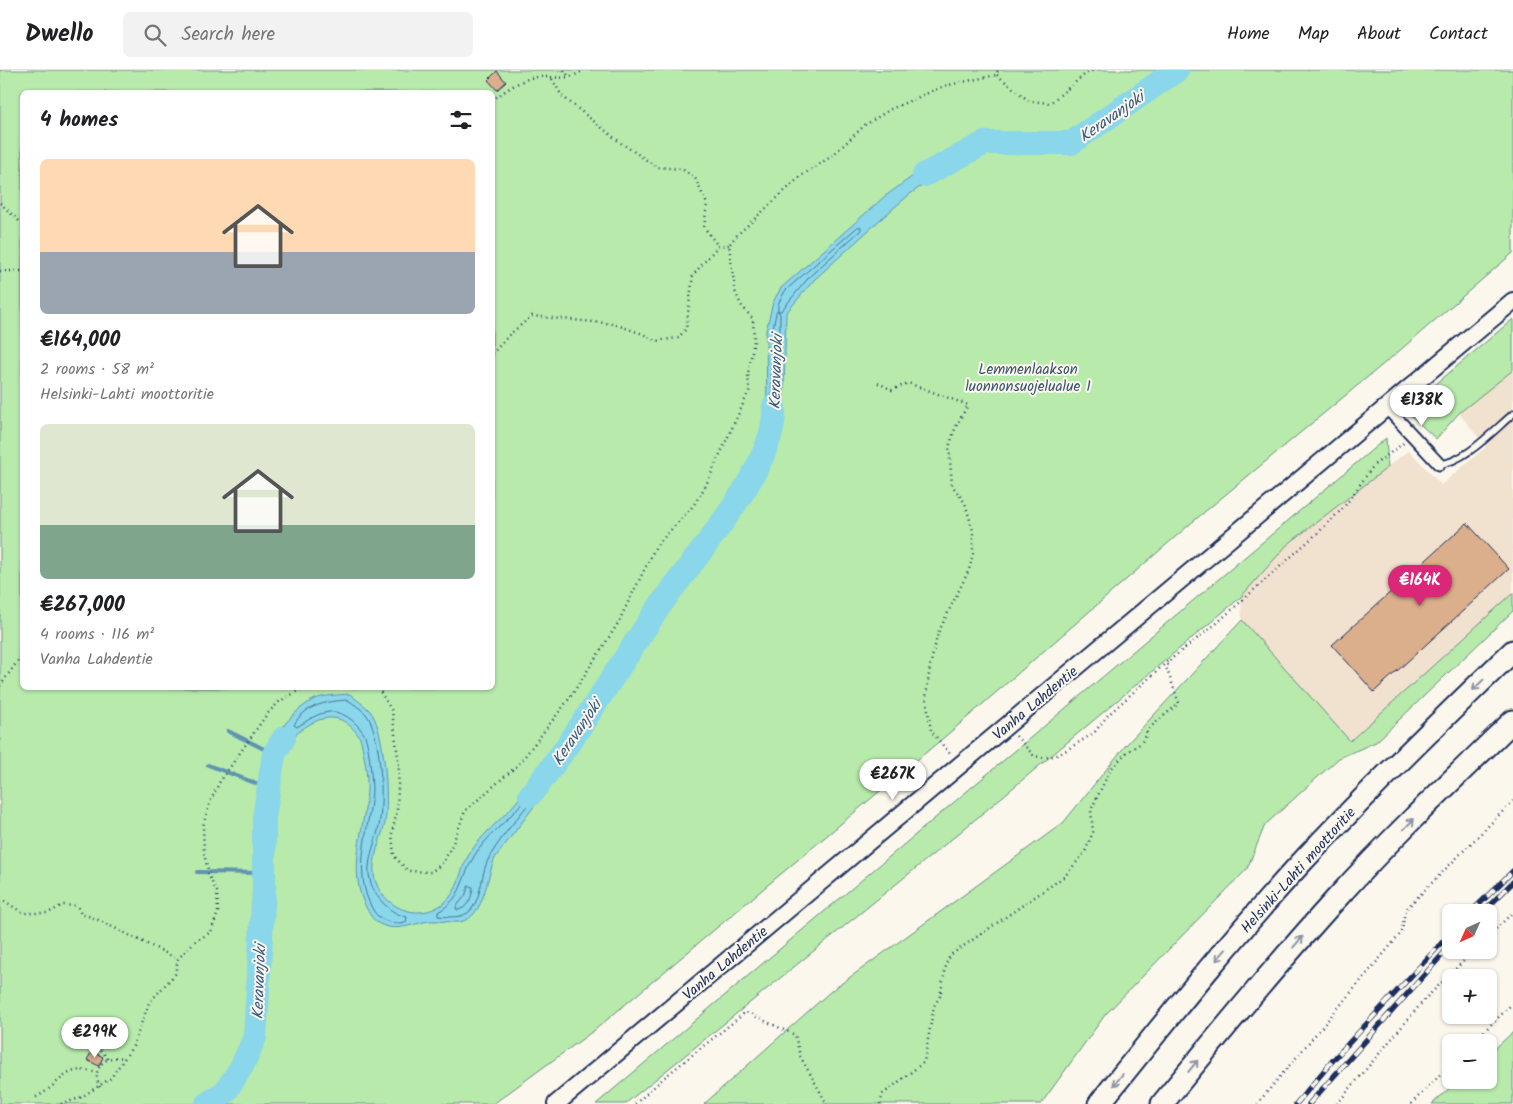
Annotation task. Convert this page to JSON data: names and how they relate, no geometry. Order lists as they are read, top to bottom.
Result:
{
  "streets": {
    "highway": ["Helsinki-Lahti moottoritie"],
    "main road": ["Vanha Lahdentie"]
  },
  "water": ["Keravanjoki"],
  "parks": ["Lemmenlaakson luonnonsuojelualue 1"],
  "north": "bottom left",
  "page": {
    "header": "Dwello",
    "search": "Search here",
    "nav": [
      "Home",
      "Map",
      "About",
      "Contact"
    ],
    "heading": "4 homes",
    "list": [
      {
        "name": "€164,000",
        "note": "2 rooms · 58 m² · Helsinki-Lahti moottoritie"
      },
      {
        "name": "€267,000",
        "note": "4 rooms · 116 m² · Vanha Lahdentie"
      }
    ],
    "price": [
      "€138K",
      "€164K",
      "€267K",
      "€299K"
    ],
    "map_buttons": ["+", "−"]
  }
}
